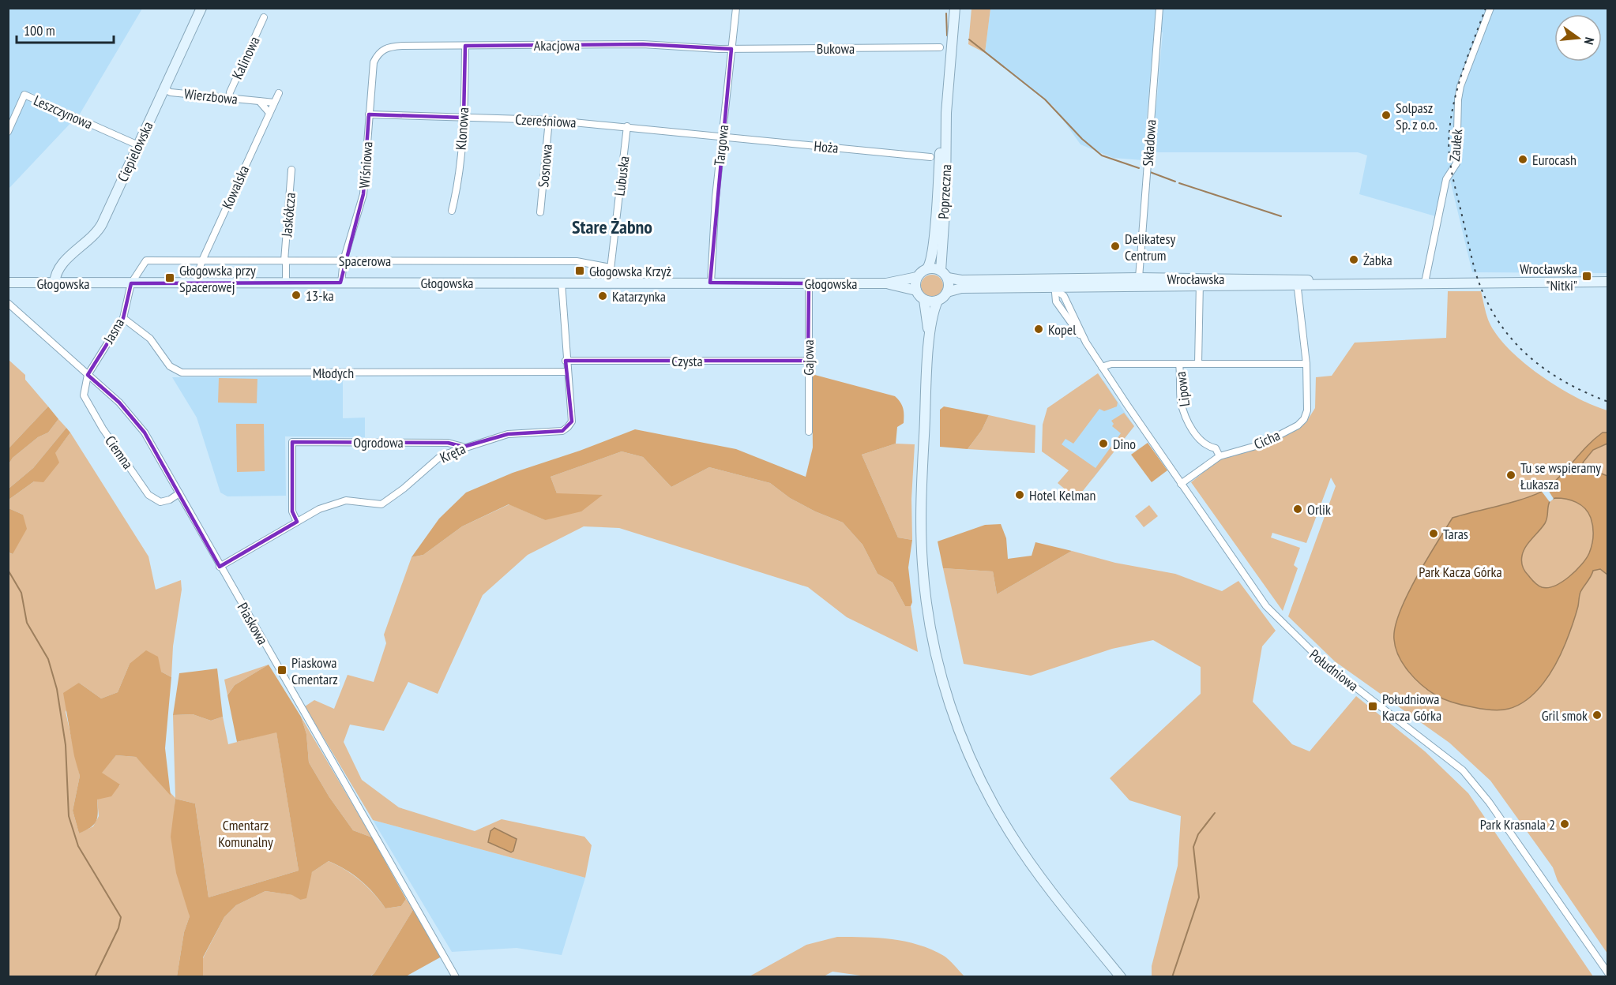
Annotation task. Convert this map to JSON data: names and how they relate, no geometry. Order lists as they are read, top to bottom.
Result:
{
  "streets": {
    "street": [
      "Akacjowa",
      "Bukowa",
      "Kalinowa",
      "Wierzbowa",
      "Leszczynowa",
      "Czereśniowa",
      "Klonowa",
      "Składowa",
      "Targowa",
      "Zaułek",
      "Hoża",
      "Ciepielowska",
      "Wiśniowa",
      "Sosnowa",
      "Lubuska",
      "Kowalska",
      "Poprzeczna",
      "Jaskółcza",
      "Spacerowa",
      "Wrocławska",
      "Głogowska",
      "Jasna",
      "Gajowa",
      "Czysta",
      "Młodych",
      "Lipowa",
      "Cicha",
      "Ogrodowa",
      "Ciemna",
      "Kręta",
      "Piaskowa",
      "Południowa"
    ]
  },
  "crossings": [
    ["Akacjowa", "Bukowa"],
    ["Akacjowa", "Klonowa"],
    ["Akacjowa", "Targowa"],
    ["Akacjowa", "Wiśniowa"],
    ["Bukowa", "Targowa"],
    ["Kalinowa", "Wierzbowa"],
    ["Wierzbowa", "Ciepielowska"],
    ["Wierzbowa", "Kowalska"],
    ["Leszczynowa", "Ciepielowska"],
    ["Czereśniowa", "Klonowa"],
    ["Czereśniowa", "Targowa"],
    ["Czereśniowa", "Hoża"],
    ["Czereśniowa", "Wiśniowa"],
    ["Czereśniowa", "Sosnowa"],
    ["Czereśniowa", "Lubuska"],
    ["Składowa", "Wrocławska"],
    ["Targowa", "Hoża"],
    ["Targowa", "Głogowska"],
    ["Zaułek", "Wrocławska"],
    ["Ciepielowska", "Głogowska"],
    ["Wiśniowa", "Spacerowa"],
    ["Wiśniowa", "Głogowska"],
    ["Lubuska", "Spacerowa"],
    ["Lubuska", "Głogowska"],
    ["Kowalska", "Spacerowa"],
    ["Kowalska", "Głogowska"],
    ["Poprzeczna", "Głogowska"],
    ["Jaskółcza", "Spacerowa"],
    ["Jaskółcza", "Głogowska"],
    ["Spacerowa", "Głogowska"],
    ["Spacerowa", "Jasna"],
    ["Wrocławska", "Lipowa"],
    ["Wrocławska", "Cicha"],
    ["Wrocławska", "Południowa"],
    ["Głogowska", "Jasna"],
    ["Głogowska", "Gajowa"],
    ["Głogowska", "Kręta"],
    ["Jasna", "Młodych"],
    ["Jasna", "Ciemna"],
    ["Jasna", "Piaskowa"],
    ["Gajowa", "Czysta"],
    ["Czysta", "Kręta"],
    ["Młodych", "Kręta"],
    ["Lipowa", "Cicha"],
    ["Lipowa", "Południowa"],
    ["Cicha", "Południowa"],
    ["Ogrodowa", "Kręta"],
    ["Ciemna", "Piaskowa"],
    ["Kręta", "Piaskowa"]
  ],
  "districts": ["Stare Żabno"],
  "parks": ["Park Kacza Górka", "Cmentarz Komunalny"],
  "places": {
    "other": [
      "Solpasz Sp. z o.o.",
      "Eurocash",
      "Delikatesy Centrum",
      "Żabka",
      "13-ka",
      "Katarzynka",
      "Kopel",
      "Dino",
      "Tu se wspieramy Łukasza",
      "Hotel Kelman",
      "Orlik",
      "Taras",
      "Gril smok",
      "Park Krasnala 2"
    ],
    "transit": [
      "Głogowska Krzyż",
      "Wrocławska \"Nitki\"",
      "Głogowska przy Spacerowej",
      "Piaskowa Cmentarz",
      "Południowa Kacza Górka"
    ]
  },
  "scale_bar": "100 m",
  "north": "right"
}
